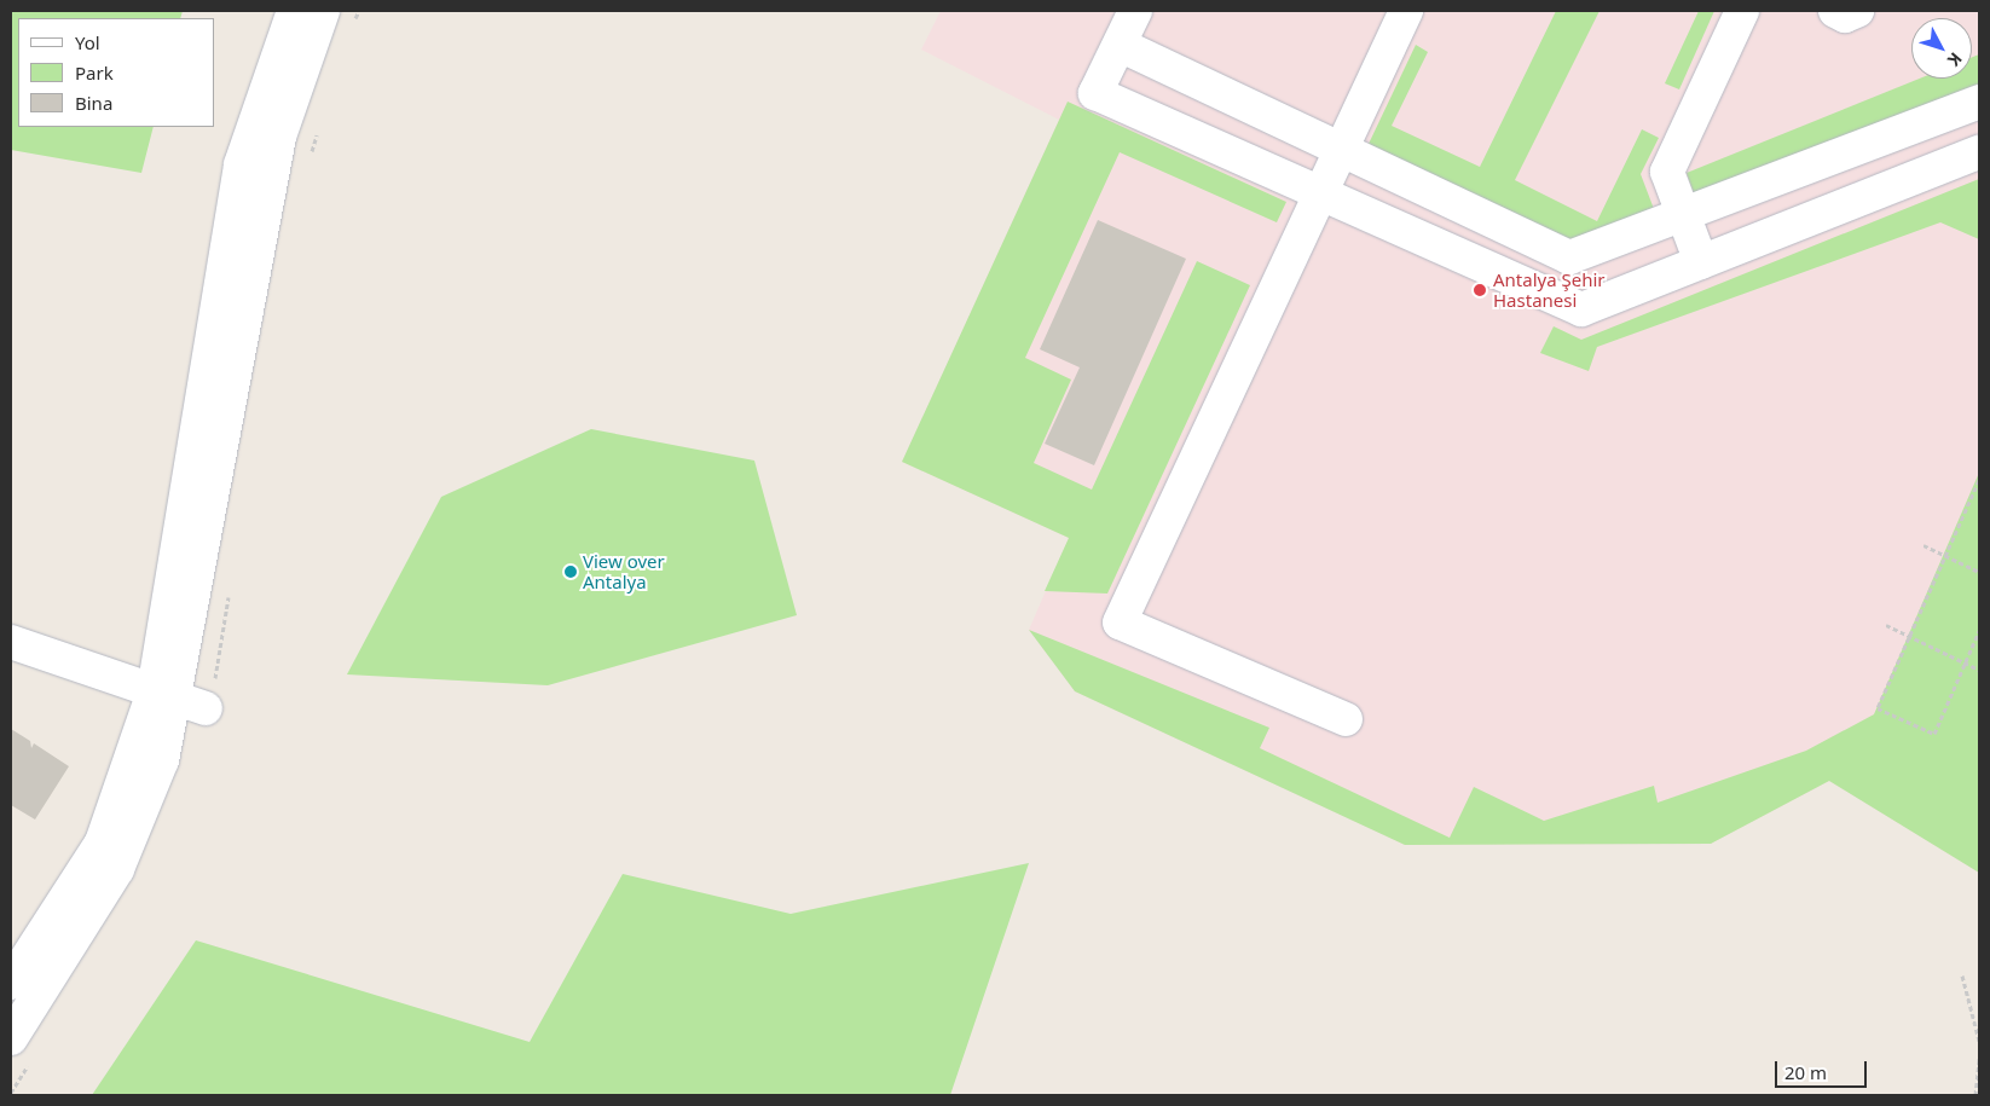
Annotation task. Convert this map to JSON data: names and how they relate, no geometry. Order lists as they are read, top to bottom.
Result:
{
  "places": ["Antalya Şehir Hastanesi", "View over Antalya"],
  "legend": ["Yol", "Park", "Bina"],
  "scale_bar": "20 m",
  "north": "bottom right"
}
